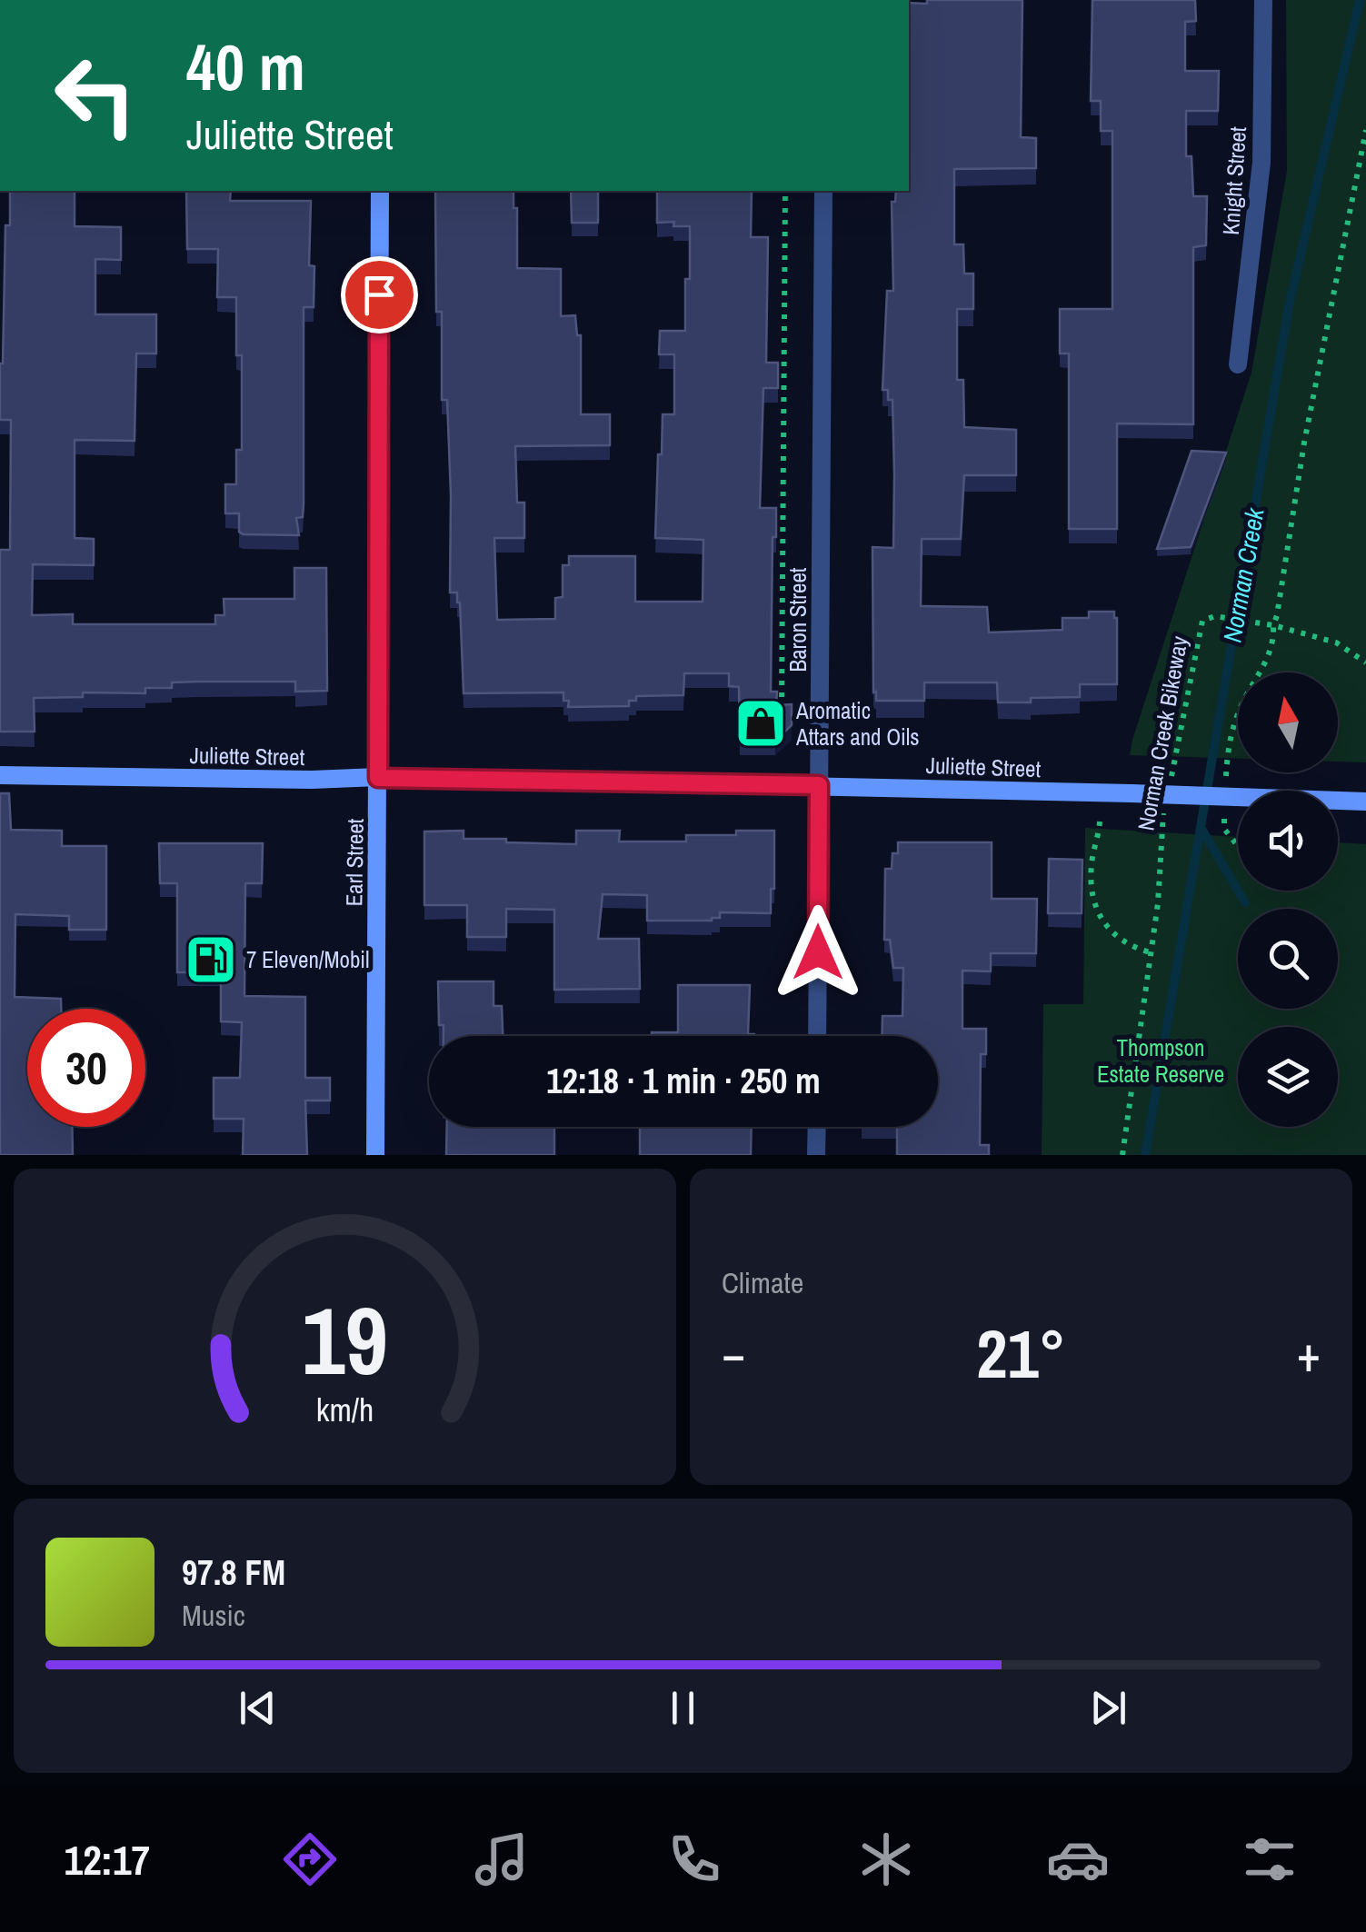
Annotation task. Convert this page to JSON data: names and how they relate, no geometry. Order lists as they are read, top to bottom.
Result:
{
  "streets": {
    "main road": ["Juliette Street", "Earl Street"],
    "street": ["Knight Street", "Baron Street"],
    "path": ["Norman Creek Bikeway"]
  },
  "crossings": [
    ["Baron Street", "Juliette Street"],
    ["Juliette Street", "Earl Street"]
  ],
  "water": ["Norman Creek"],
  "parks": ["Thompson Estate Reserve"],
  "places": {
    "shop": ["Aromatic Attars and Oils"],
    "fuel station": ["7 Eleven/Mobil"]
  },
  "north": "top",
  "page": {
    "turn": ["40 m", "Juliette Street"],
    "limit": "30",
    "trip": "12:18 · 1 min · 250 m",
    "tile": "Climate",
    "heat": ["−", "21°", "+"],
    "song": ["97.8 FM", "Music"],
    "tabs": "12:17",
    "gauge": ["19", "km/h"]
  }
}
